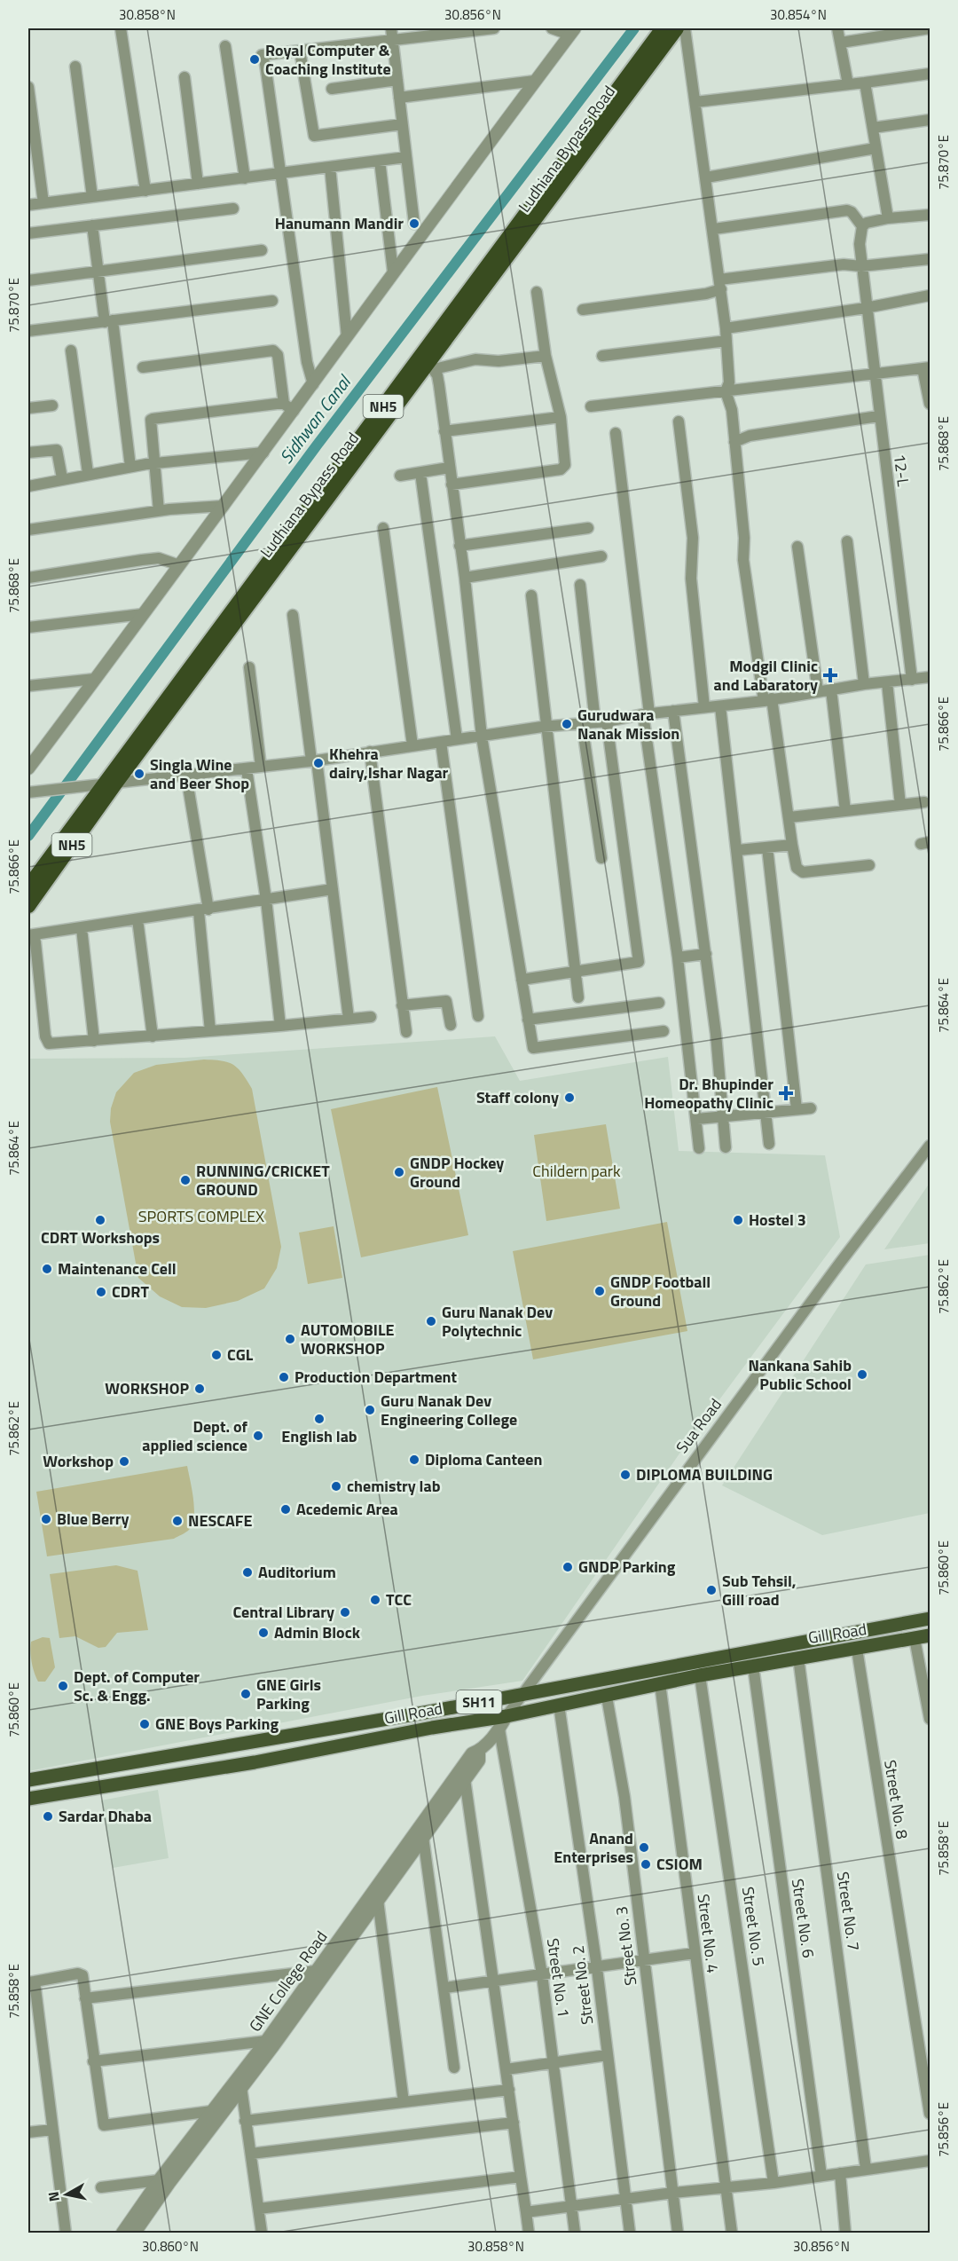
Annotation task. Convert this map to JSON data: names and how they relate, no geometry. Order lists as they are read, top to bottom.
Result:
{
  "streets": {
    "highway": ["Ludhiana Bypass Road", "NH5"],
    "main road": ["Gill Road", "SH11"],
    "street": [
      "12-L",
      "Sua Road",
      "Street No. 8",
      "Street No. 7",
      "Street No. 6",
      "Street No. 5",
      "Street No. 4",
      "Street No. 3",
      "Street No. 1",
      "GNE College Road",
      "Street No. 2"
    ]
  },
  "crossings": [
    ["Sua Road", "Gill Road"],
    ["Sua Road", "Street No. 1"],
    ["Sua Road", "GNE College Road"],
    ["Gill Road", "Street No. 8"],
    ["Gill Road", "Street No. 7"],
    ["Gill Road", "Street No. 6"],
    ["Gill Road", "Street No. 5"],
    ["Gill Road", "Street No. 4"],
    ["Gill Road", "Street No. 3"],
    ["Gill Road", "Street No. 2"],
    ["Street No. 1", "GNE College Road"]
  ],
  "water": ["Sidhwan Canal"],
  "parks": ["Childern park", "SPORTS COMPLEX"],
  "places": {
    "other": [
      "Royal Computer & Coaching Institute",
      "Hanumann Mandir",
      "Gurudwara Nanak Mission",
      "Khehra dairy,Ishar Nagar",
      "Singla Wine and Beer Shop",
      "Staff colony",
      "GNDP Hockey Ground",
      "RUNNING/CRICKET GROUND",
      "CDRT Workshops",
      "Hostel 3",
      "Maintenance Cell",
      "GNDP Football Ground",
      "CDRT",
      "Guru Nanak Dev Polytechnic",
      "AUTOMOBILE WORKSHOP",
      "CGL",
      "Nankana Sahib Public School",
      "Production Department",
      "WORKSHOP",
      "Guru Nanak Dev Engineering College",
      "English lab",
      "Dept. of applied science",
      "Diploma Canteen",
      "Workshop",
      "DIPLOMA BUILDING",
      "chemistry lab",
      "Acedemic Area",
      "Blue Berry",
      "NESCAFE",
      "GNDP Parking",
      "Auditorium",
      "Sub Tehsil, Gill road",
      "TCC",
      "Central Library",
      "Admin Block",
      "Dept. of Computer Sc. & Engg.",
      "GNE Girls Parking",
      "GNE Boys Parking",
      "Sardar Dhaba",
      "Anand Enterprises",
      "CSIOM"
    ],
    "health": ["Modgil Clinic and Labaratory", "Dr. Bhupinder Homeopathy Clinic"]
  },
  "north": "left",
  "coordinates": [
    "30.858°N",
    "30.856°N",
    "30.854°N",
    "75.870°E",
    "75.868°E",
    "75.866°E",
    "75.864°E",
    "75.862°E",
    "75.860°E",
    "75.858°E",
    "75.856°E",
    "30.860°N"
  ]
}
